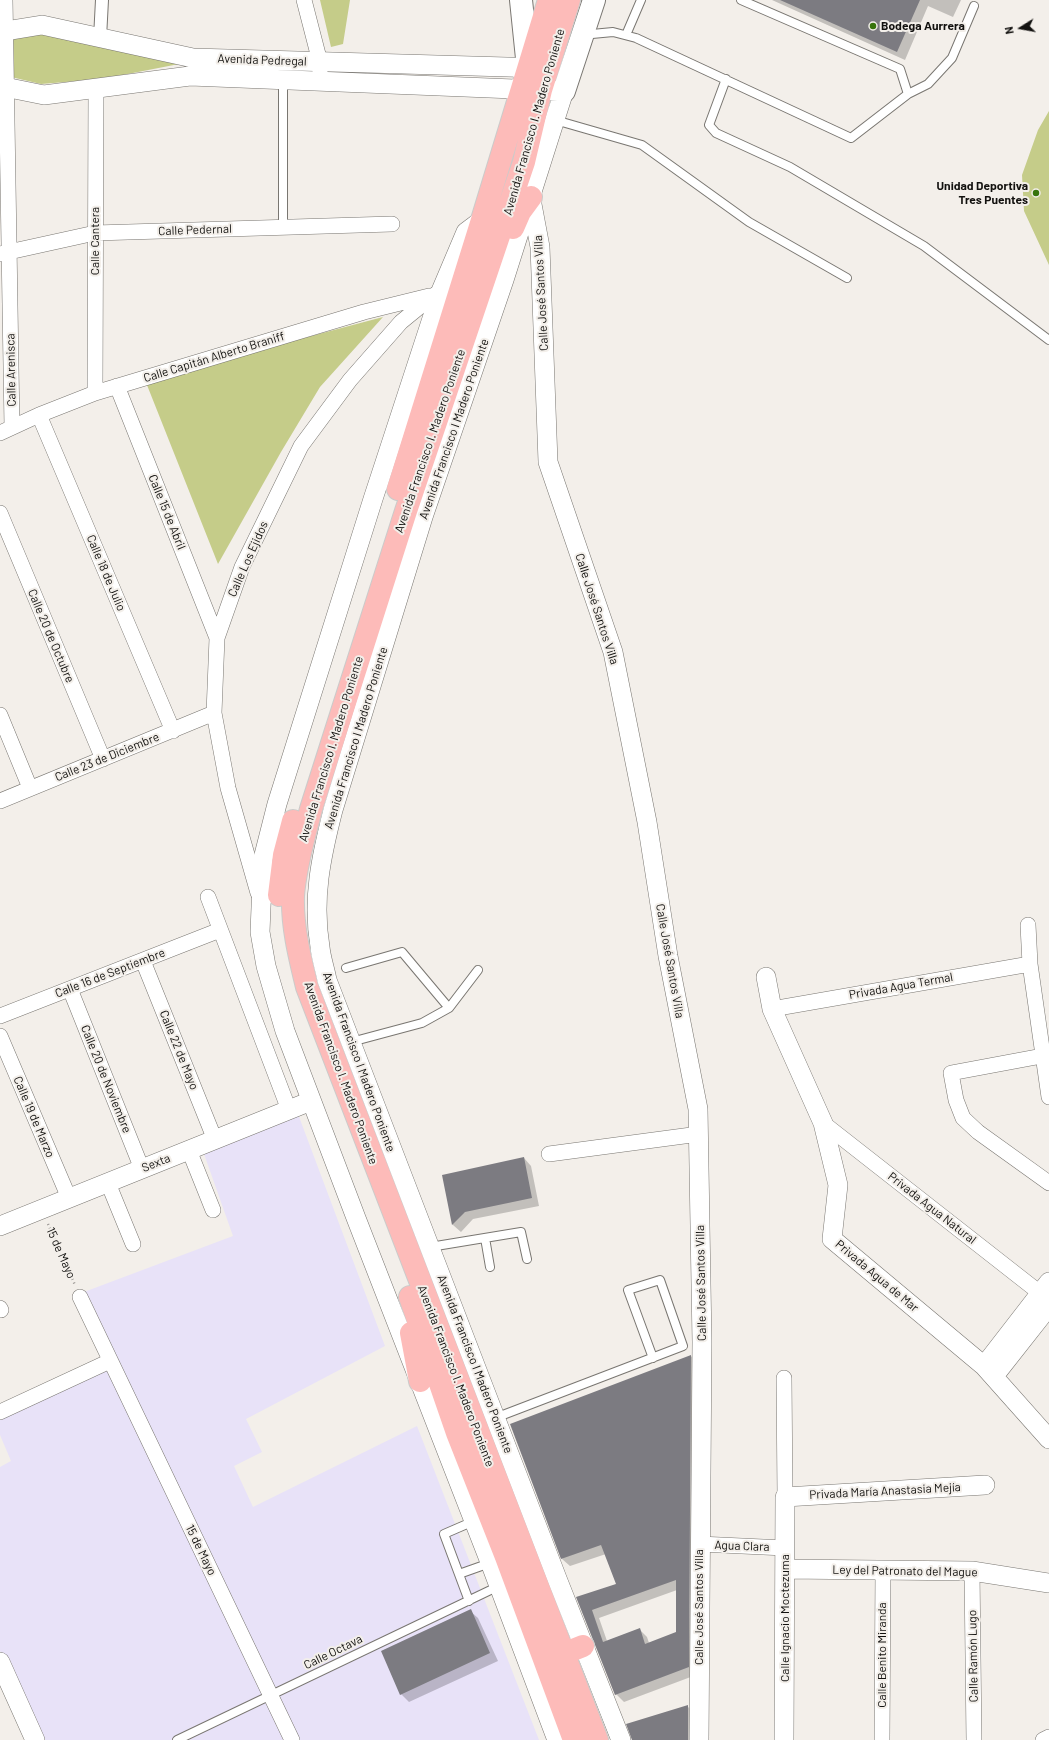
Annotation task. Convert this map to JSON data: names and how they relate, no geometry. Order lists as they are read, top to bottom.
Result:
{
  "streets": {
    "main road": ["Avenida Francisco I. Madero Poniente"],
    "street": [
      "Avenida Pedregal",
      "Calle Pedernal",
      "Calle Cantera",
      "Calle José Santos Villa",
      "Calle Capitán Alberto Braniff",
      "Calle Arenisca",
      "Avenida Francisco I Madero Poniente",
      "Calle 15 de Abril",
      "Calle Los Ejidos",
      "Calle 18 de Julio",
      "Calle 20 de Octubre",
      "Calle 23 de Diciembre",
      "Calle 16 de Septiembre",
      "Privada Agua Termal",
      "Calle 22 de Mayo",
      "Calle 20 de Noviembre",
      "Calle 19 de Marzo",
      "Sexta",
      "Privada Agua Natural",
      "15 de Mayo",
      "Privada Agua de Mar",
      "Privada María Anastasia Mejía",
      "Agua Clara",
      "Ley del Patronato del Mague",
      "Calle Ignacio Moctezuma",
      "Calle Benito Miranda",
      "Calle Ramón Lugo"
    ],
    "lane": ["Calle Octava"]
  },
  "crossings": [
    ["Avenida Pedregal", "Avenida Francisco I. Madero Poniente"],
    ["Avenida Pedregal", "Calle Cantera"],
    ["Avenida Pedregal", "Calle Arenisca"],
    ["Avenida Pedregal", "Avenida Francisco I Madero Poniente"],
    ["Avenida Francisco I. Madero Poniente", "Calle Capitán Alberto Braniff"],
    ["Avenida Francisco I. Madero Poniente", "Avenida Francisco I Madero Poniente"],
    ["Avenida Francisco I. Madero Poniente", "Calle Los Ejidos"],
    ["Avenida Francisco I. Madero Poniente", "Sexta"],
    ["Avenida Francisco I. Madero Poniente", "Calle Octava"],
    ["Calle Pedernal", "Calle Cantera"],
    ["Calle Pedernal", "Calle Arenisca"],
    ["Calle Cantera", "Calle Capitán Alberto Braniff"],
    ["Calle José Santos Villa", "Avenida Francisco I Madero Poniente"],
    ["Calle José Santos Villa", "Agua Clara"],
    ["Calle Capitán Alberto Braniff", "Calle Arenisca"],
    ["Calle Capitán Alberto Braniff", "Calle 15 de Abril"],
    ["Calle Capitán Alberto Braniff", "Calle Los Ejidos"],
    ["Calle Capitán Alberto Braniff", "Calle 18 de Julio"],
    ["Calle 15 de Abril", "Calle Los Ejidos"],
    ["Calle Los Ejidos", "Calle 23 de Diciembre"],
    ["Calle 18 de Julio", "Calle 23 de Diciembre"],
    ["Calle 20 de Octubre", "Calle 23 de Diciembre"],
    ["Calle 16 de Septiembre", "Calle 22 de Mayo"],
    ["Calle 16 de Septiembre", "Calle 20 de Noviembre"],
    ["Privada Agua Termal", "Privada Agua de Mar"],
    ["Calle 22 de Mayo", "Sexta"],
    ["Calle 20 de Noviembre", "Sexta"],
    ["Calle 19 de Marzo", "Sexta"],
    ["Sexta", "15 de Mayo"],
    ["Privada Agua Natural", "Privada Agua de Mar"],
    ["15 de Mayo", "Calle Octava"],
    ["Privada María Anastasia Mejía", "Calle Ignacio Moctezuma"],
    ["Agua Clara", "Calle Ignacio Moctezuma"],
    ["Ley del Patronato del Mague", "Calle Ignacio Moctezuma"],
    ["Ley del Patronato del Mague", "Calle Benito Miranda"],
    ["Ley del Patronato del Mague", "Calle Ramón Lugo"]
  ],
  "places": ["Bodega Aurrera", "Unidad Deportiva Tres Puentes"],
  "north": "left"
}
